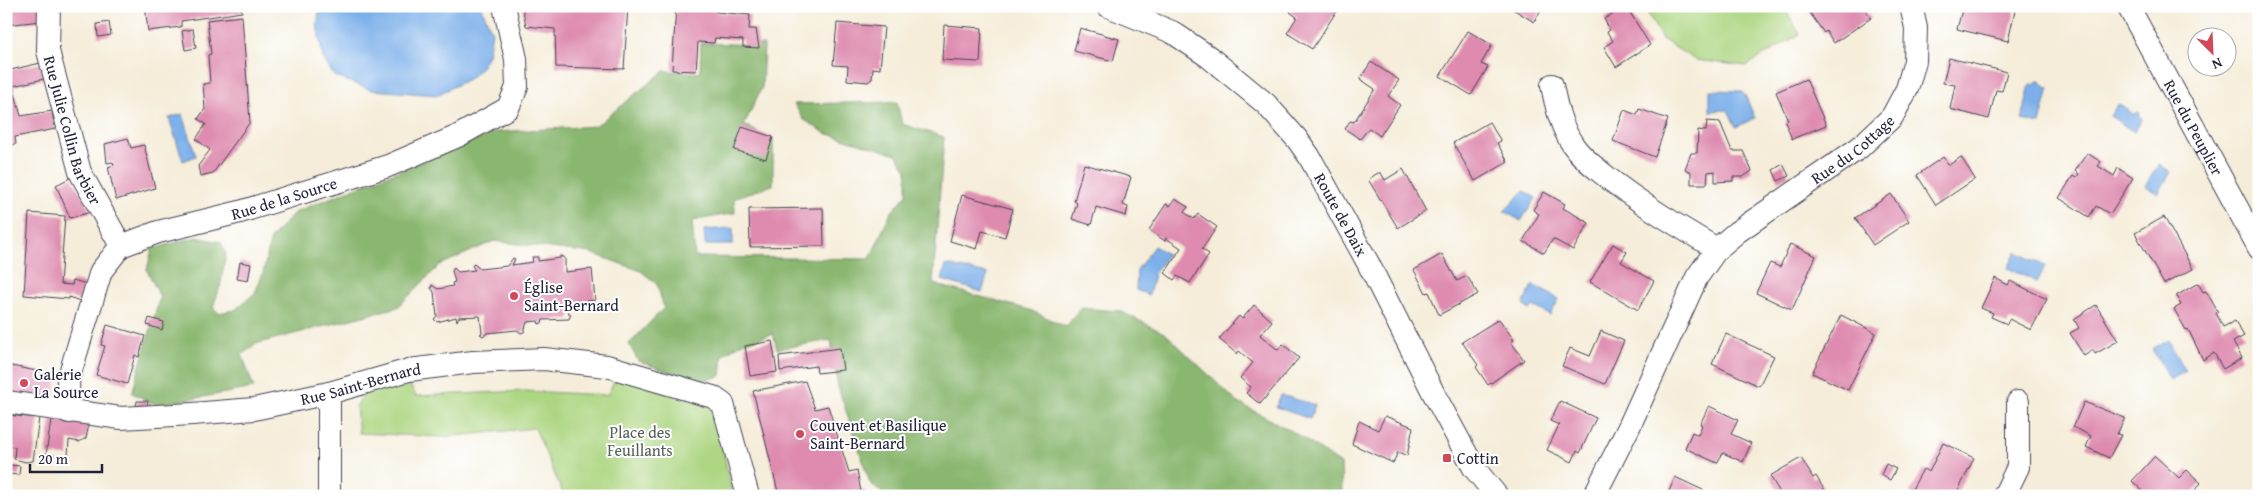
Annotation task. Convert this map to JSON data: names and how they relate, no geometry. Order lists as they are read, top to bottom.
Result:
{
  "streets": {
    "street": [
      "Rue du Peuplier",
      "Rue Julie Collin Barbier",
      "Rue du Cottage",
      "Rue de la Source",
      "Route de Daix",
      "Rue Saint-Bernard"
    ]
  },
  "crossings": [
    ["Rue Julie Collin Barbier", "Rue de la Source"]
  ],
  "parks": ["Place des Feuillants"],
  "places": {
    "other": ["Église Saint-Bernard", "Galerie La Source", "Couvent et Basilique Saint-Bernard"],
    "transit": ["Cottin"]
  },
  "scale_bar": "20 m",
  "north": "bottom right"
}
